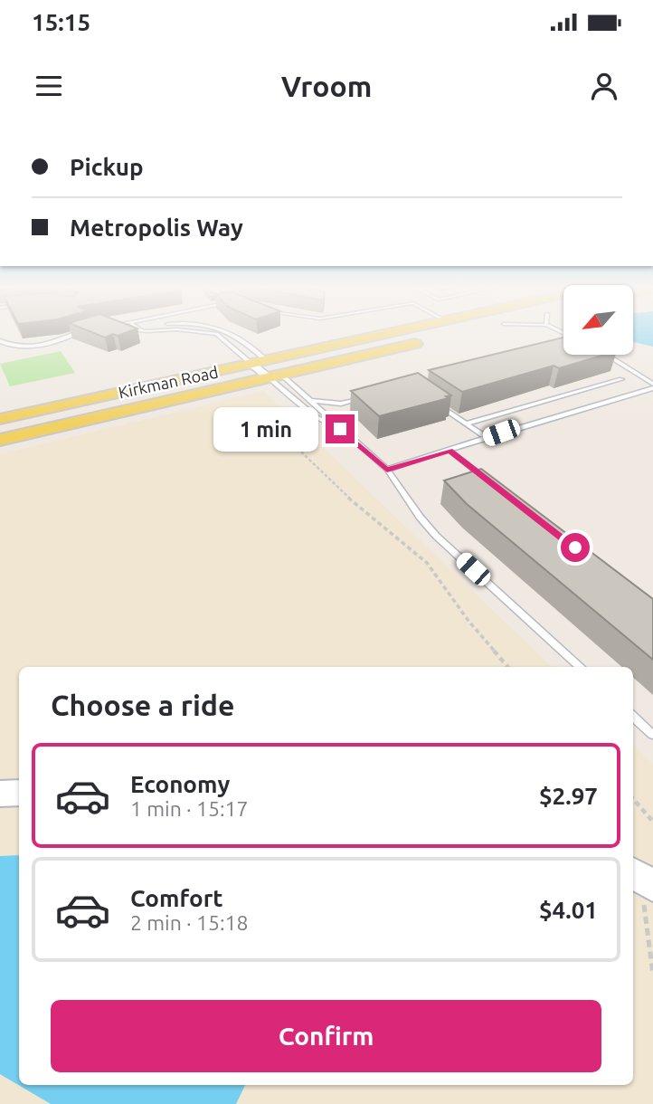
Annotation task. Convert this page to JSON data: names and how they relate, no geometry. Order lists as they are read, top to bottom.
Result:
{
  "streets": {
    "main road": ["Kirkman Road"]
  },
  "north": "bottom left",
  "page": {
    "status": "15:15",
    "header": "Vroom",
    "banner": ["Pickup", "Metropolis Way"],
    "bubble": "1 min",
    "heading": "Choose a ride",
    "list": [
      {
        "name": "Economy",
        "note": "1 min · 15:17",
        "value": "$2.97"
      },
      {
        "name": "Comfort",
        "note": "2 min · 15:18",
        "value": "$4.01"
      }
    ],
    "buttons": "Confirm"
  }
}
